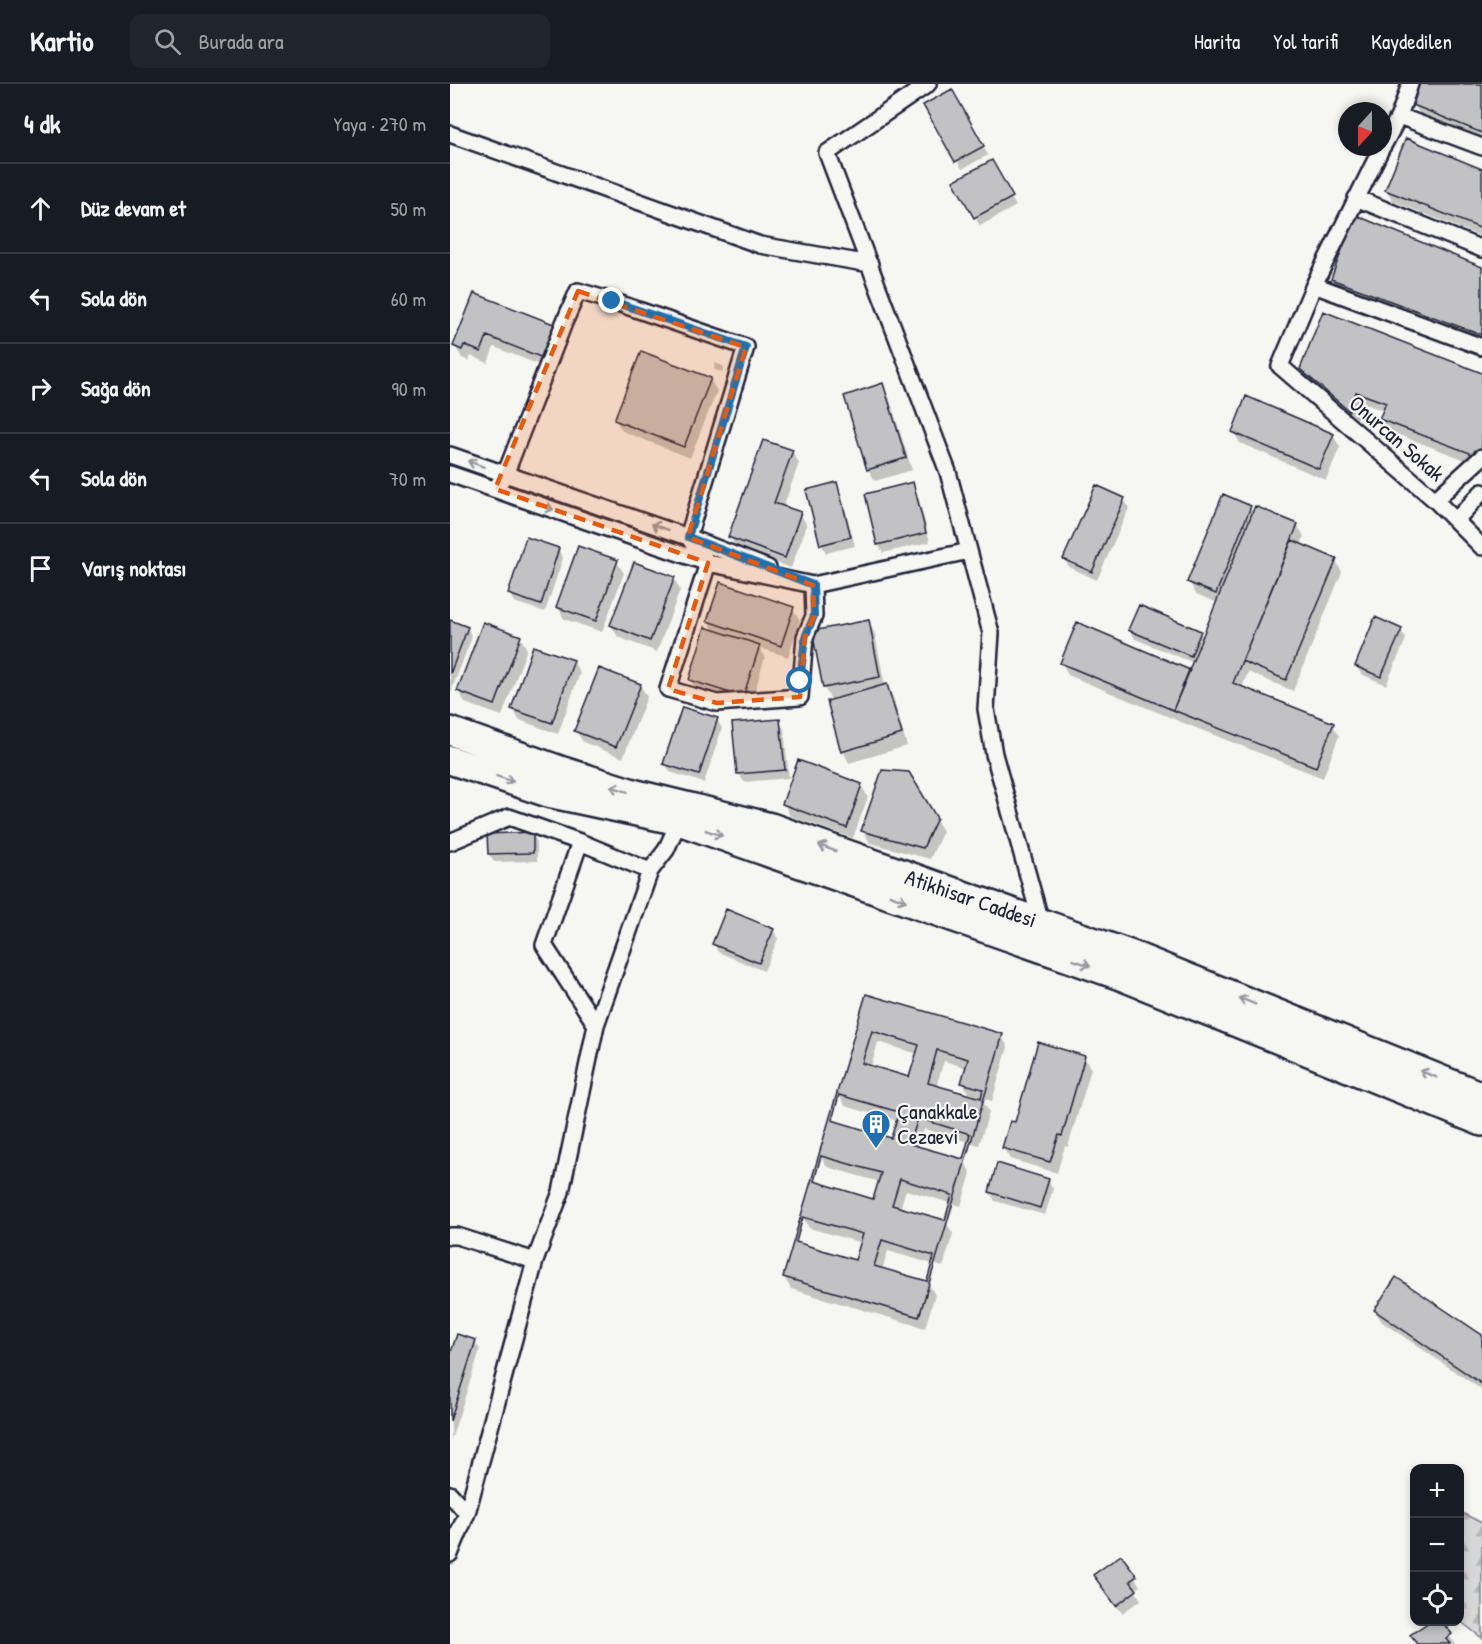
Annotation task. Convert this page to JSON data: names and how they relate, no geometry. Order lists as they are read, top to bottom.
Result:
{
  "streets": {
    "highway": ["Atikhisar Caddesi"],
    "street": ["Onurcan Sokak"]
  },
  "places": {
    "building": ["Çanakkale Cezaevi"]
  },
  "north": "bottom",
  "page": {
    "header": "Kartio",
    "search": "Burada ara",
    "nav": ["Harita", "Yol tarifi", "Kaydedilen"],
    "heading": ["4 dk", "Yaya · 270 m"],
    "list": [
      ["Düz devam et", "50 m"],
      ["Sola dön", "60 m"],
      ["Sağa dön", "90 m"],
      ["Sola dön", "70 m"],
      "Varış noktası"
    ],
    "map_buttons": ["+", "−"]
  }
}
